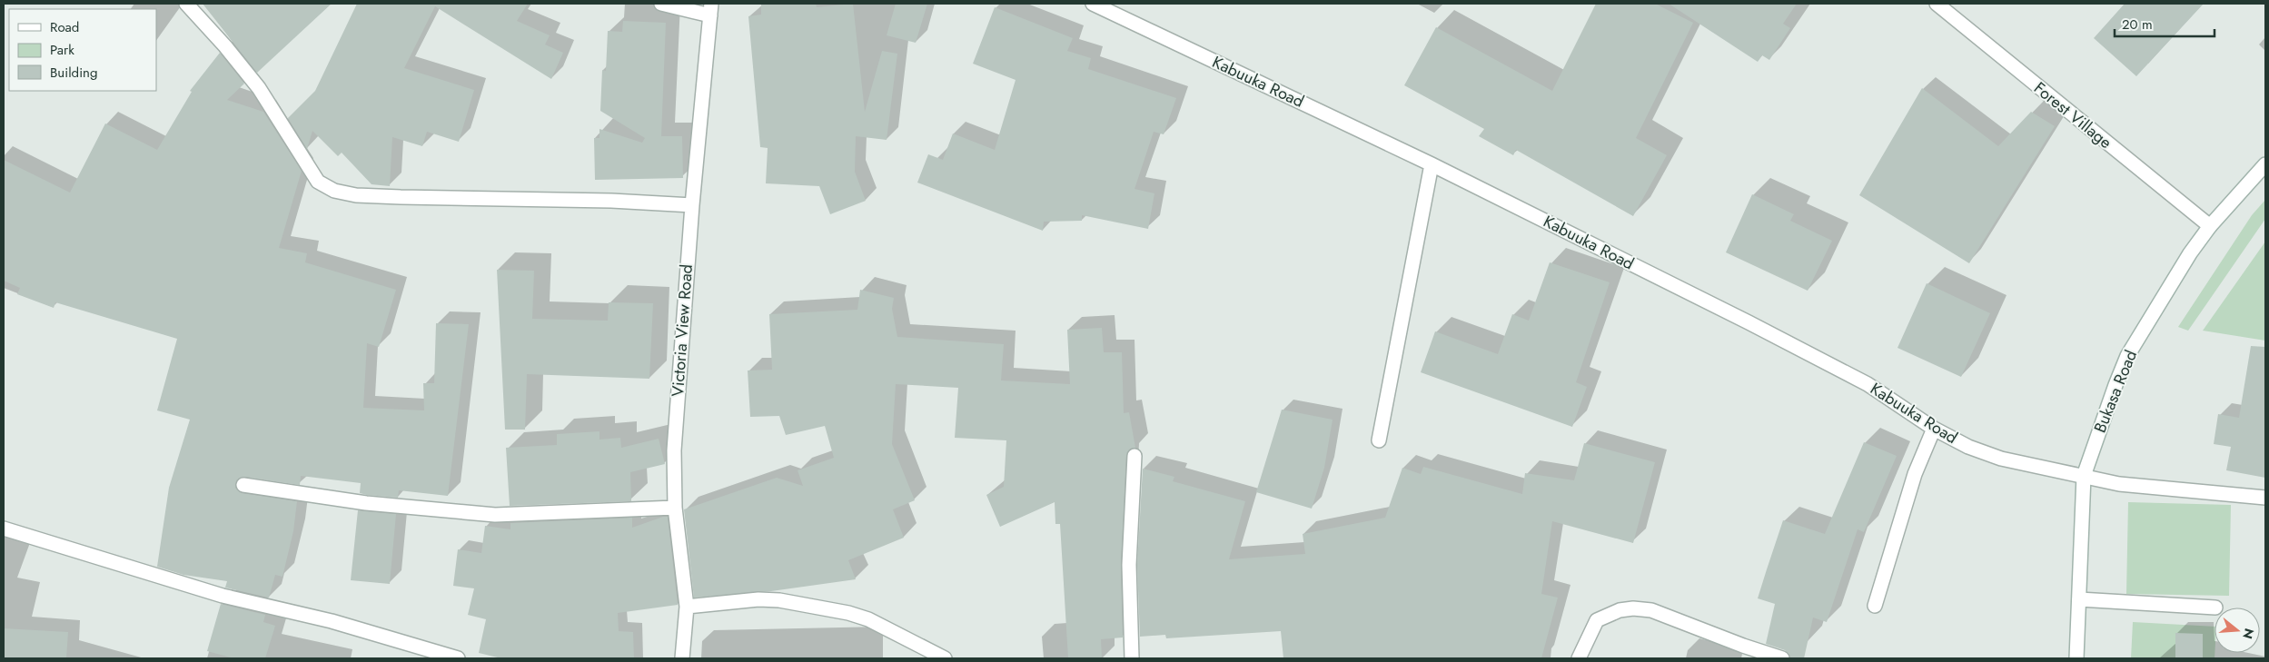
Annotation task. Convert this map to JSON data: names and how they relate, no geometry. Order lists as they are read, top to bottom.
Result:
{
  "streets": {
    "street": [
      "Kabuuka Road",
      "Forest Village",
      "Victoria View Road",
      "Bukasa Road"
    ]
  },
  "crossings": [
    ["Kabuuka Road", "Bukasa Road"],
    ["Forest Village", "Bukasa Road"]
  ],
  "legend": ["Road", "Park", "Building"],
  "scale_bar": "20 m",
  "north": "right"
}
